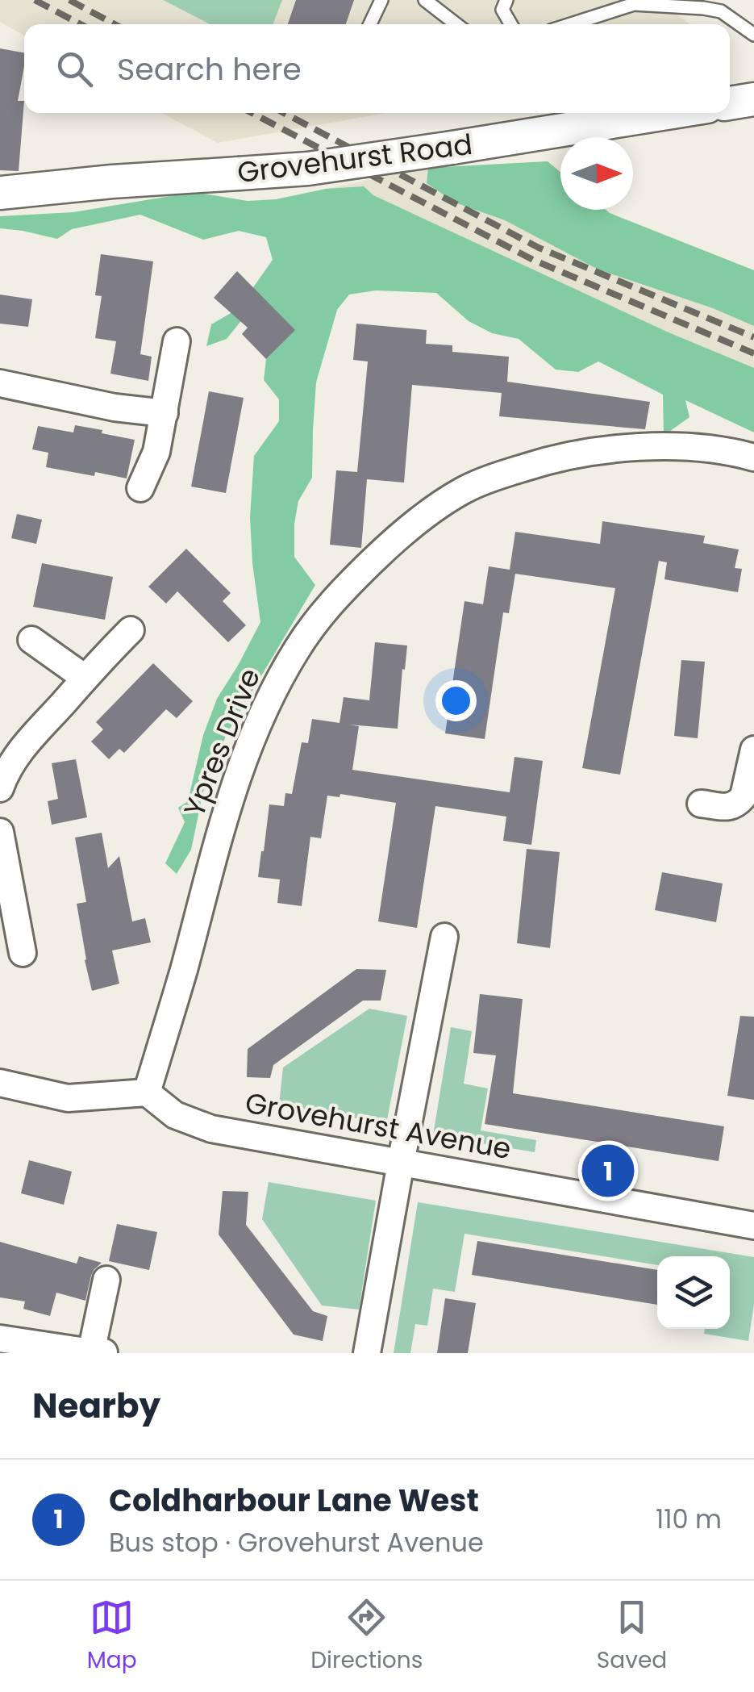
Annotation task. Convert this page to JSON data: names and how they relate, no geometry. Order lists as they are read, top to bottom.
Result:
{
  "streets": {
    "street": ["Grovehurst Road", "Ypres Drive", "Grovehurst Avenue"]
  },
  "crossings": [
    ["Ypres Drive", "Grovehurst Avenue"]
  ],
  "north": "right",
  "page": {
    "search": "Search here",
    "pins": "1",
    "heading": "Nearby",
    "list": [
      {
        "mark": "1",
        "name": "Coldharbour Lane West",
        "note": "Bus stop · Grovehurst Avenue",
        "value": "110 m"
      }
    ],
    "nav": ["Map", "Directions", "Saved"]
  }
}
